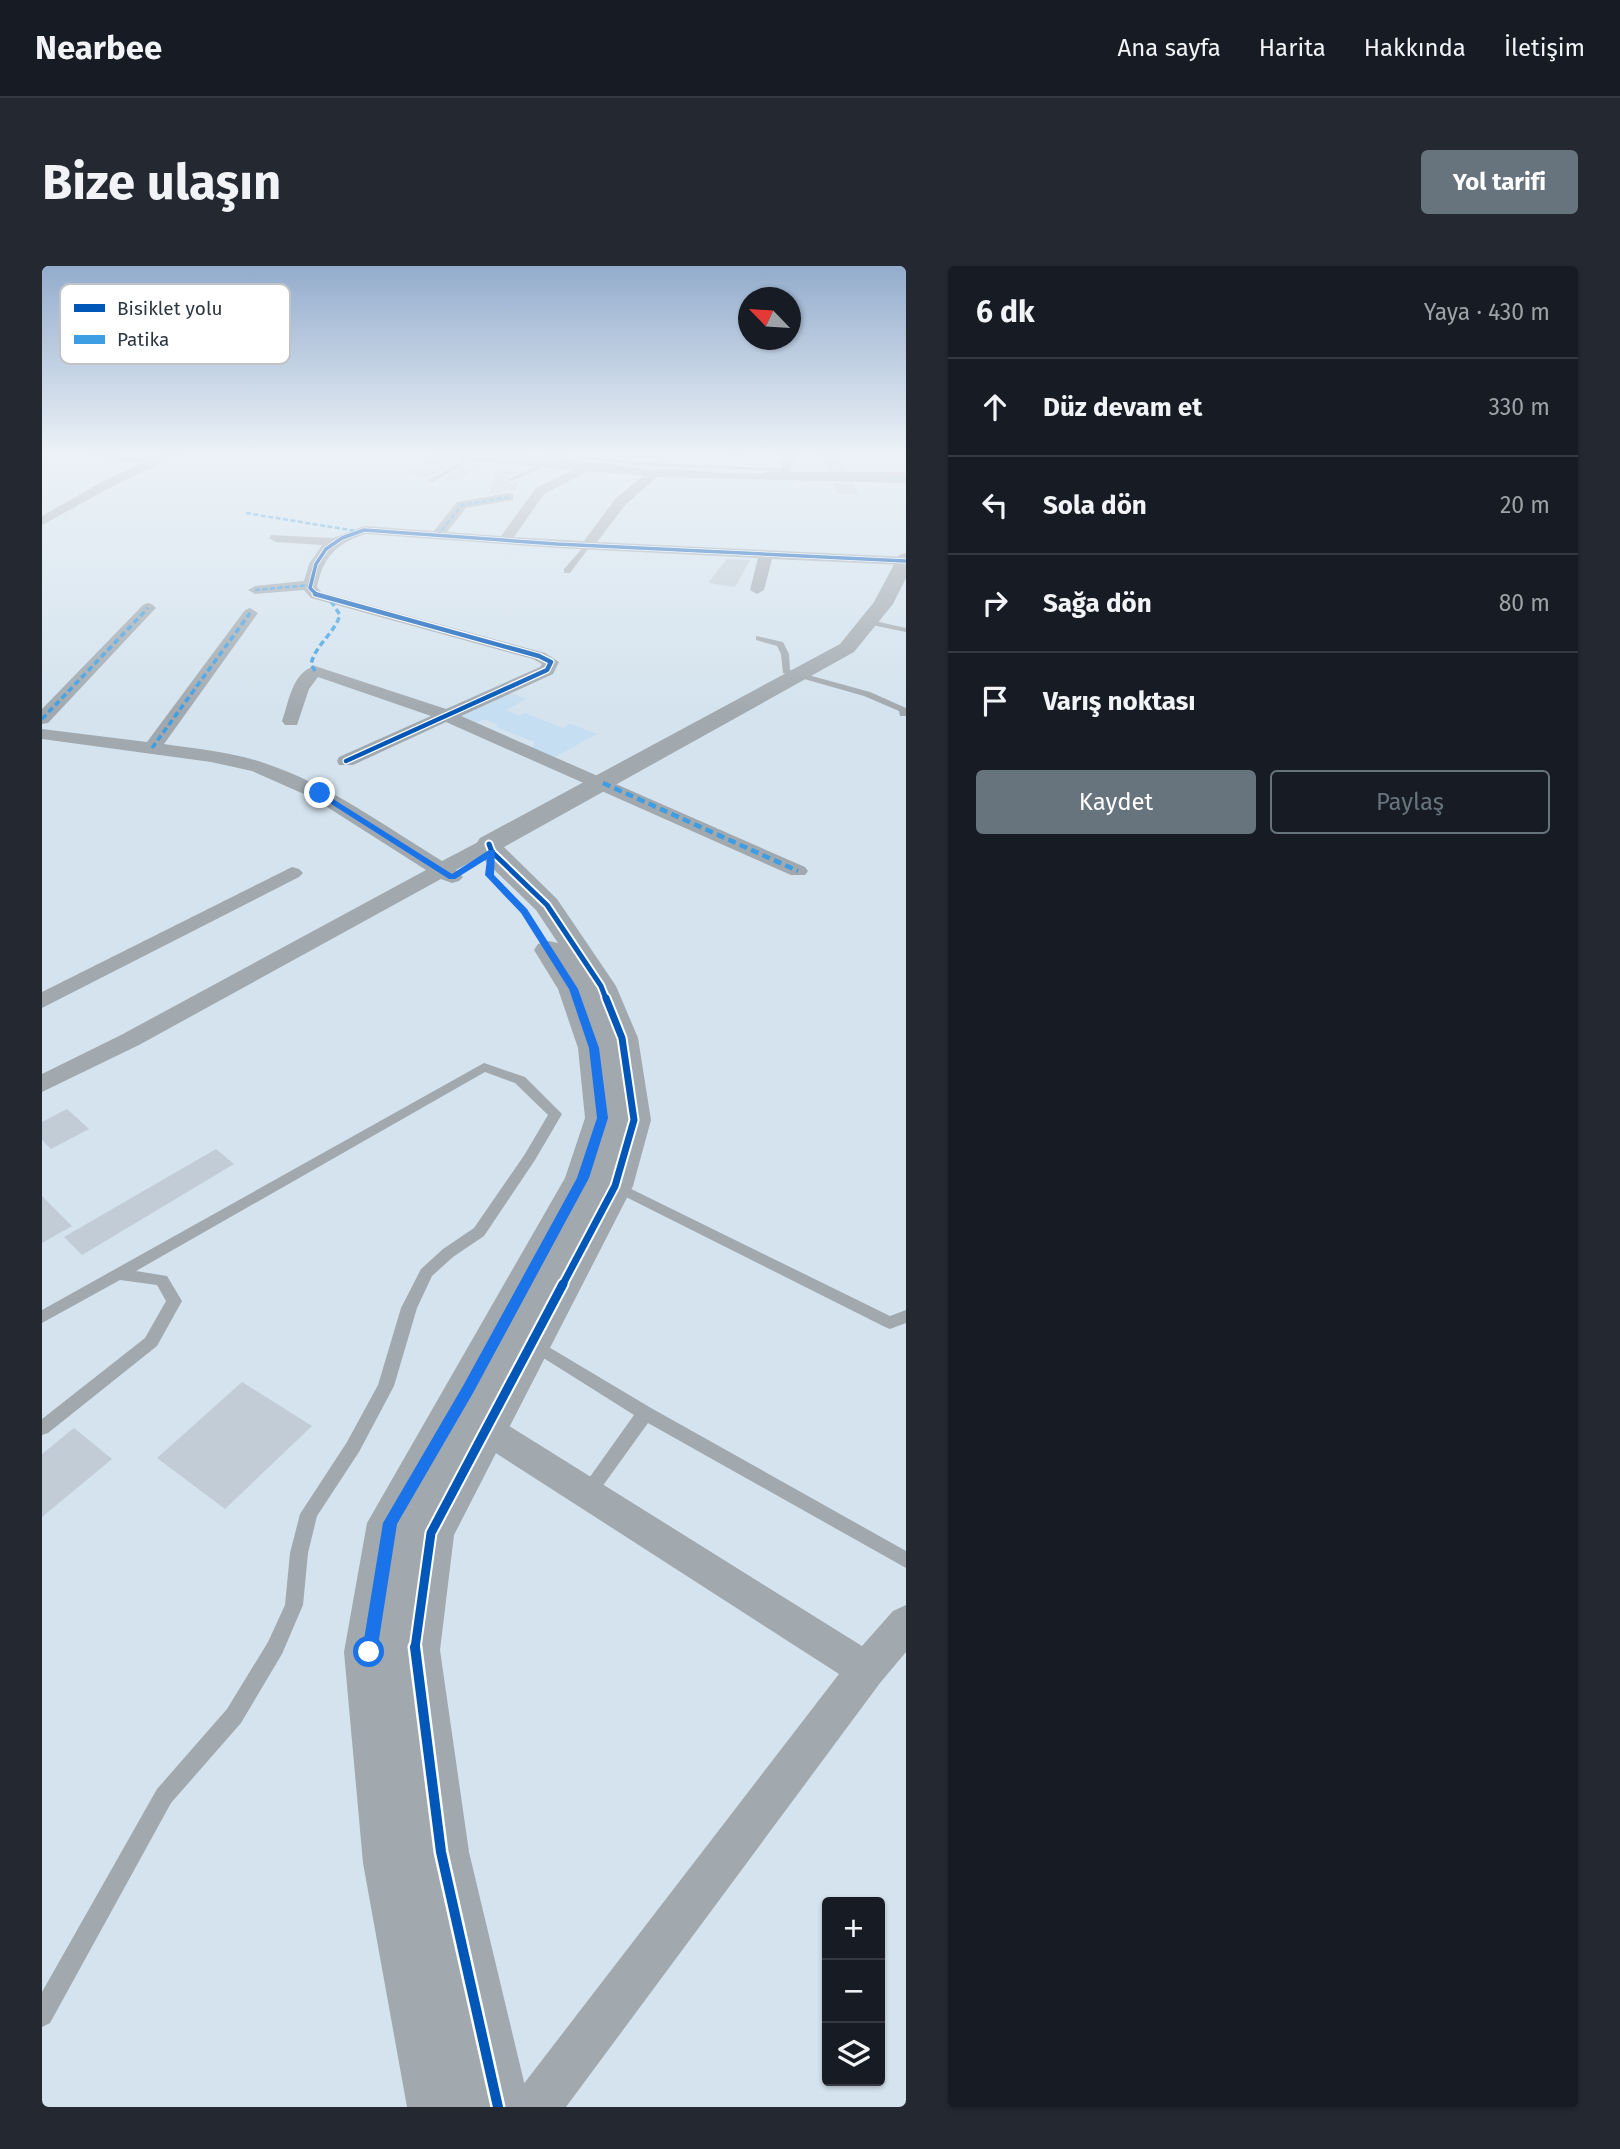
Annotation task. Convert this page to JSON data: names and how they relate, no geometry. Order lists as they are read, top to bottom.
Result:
{
  "legend": ["Bisiklet yolu", "Patika"],
  "north": "top left",
  "page": {
    "header": "Nearbee",
    "nav": [
      "Ana sayfa",
      "Harita",
      "Hakkında",
      "İletişim"
    ],
    "buttons": [
      "Yol tarifi",
      ["Kaydet", "Paylaş"]
    ],
    "title": "Bize ulaşın",
    "heading": ["6 dk", "Yaya · 430 m"],
    "list": [
      ["Düz devam et", "330 m"],
      ["Sola dön", "20 m"],
      ["Sağa dön", "80 m"],
      "Varış noktası"
    ],
    "map_buttons": ["+", "−"]
  }
}
